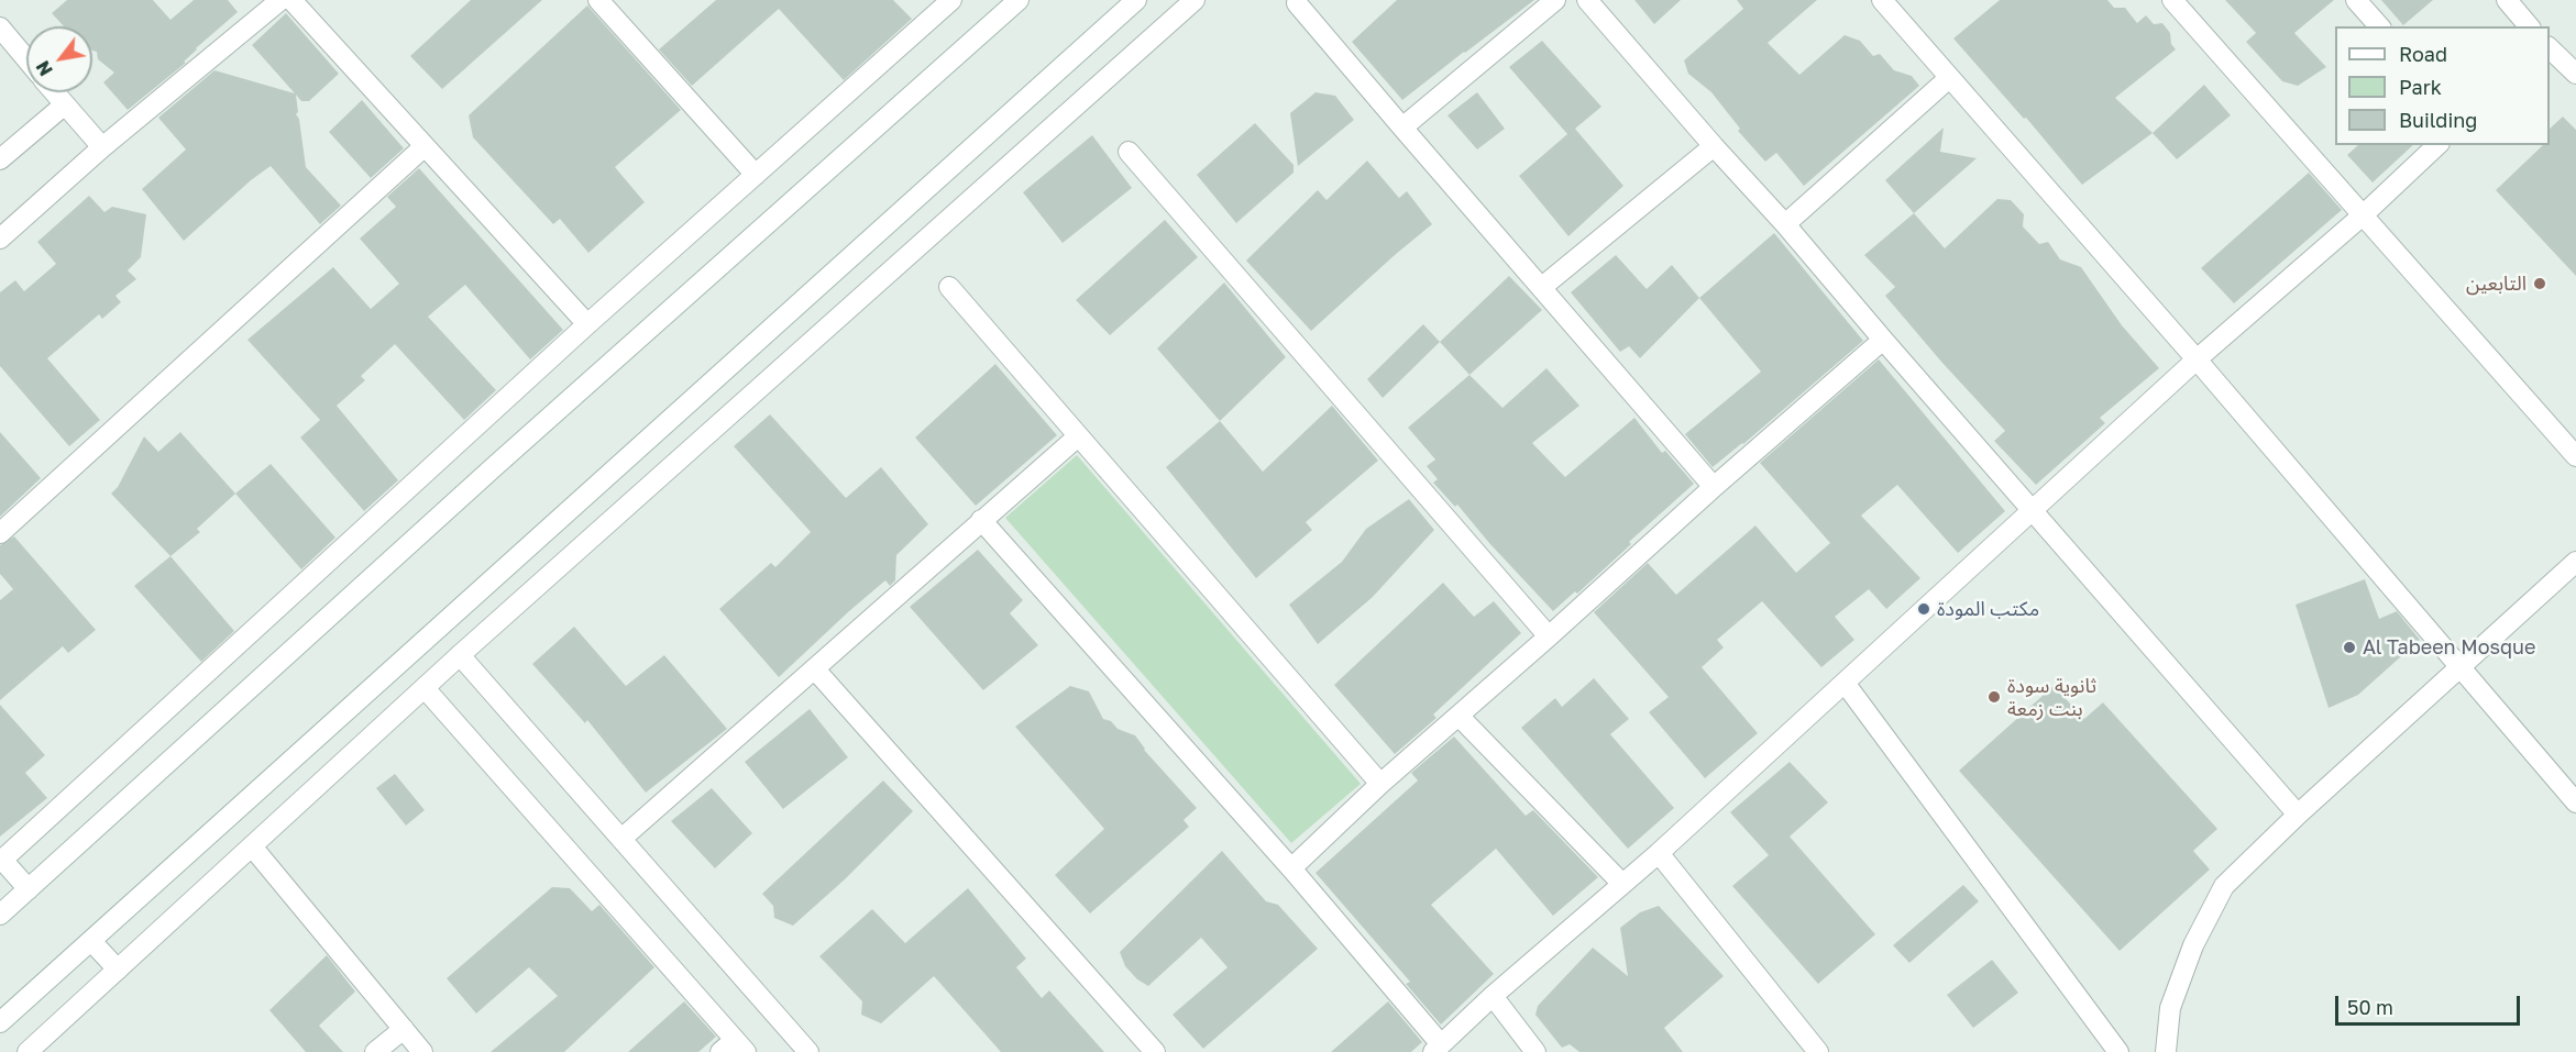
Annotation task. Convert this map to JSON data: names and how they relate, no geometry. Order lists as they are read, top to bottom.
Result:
{
  "places": [
    "التابعين",
    "مكتب المودة",
    "Al Tabeen Mosque",
    "ثانوية سودة بنت زمعة"
  ],
  "legend": ["Road", "Park", "Building"],
  "scale_bar": "50 m",
  "north": "bottom left"
}
